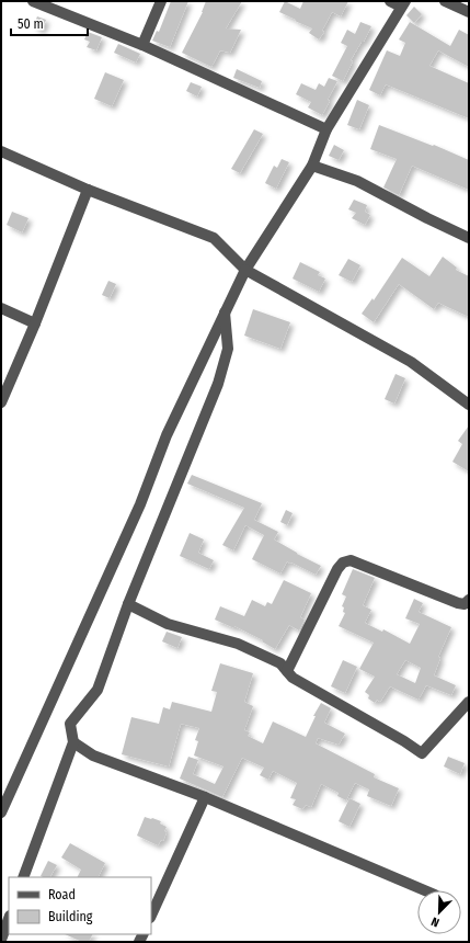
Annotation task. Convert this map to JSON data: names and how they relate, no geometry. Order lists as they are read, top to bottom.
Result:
{
  "legend": ["Road", "Building"],
  "scale_bar": "50 m",
  "north": "bottom left"
}
